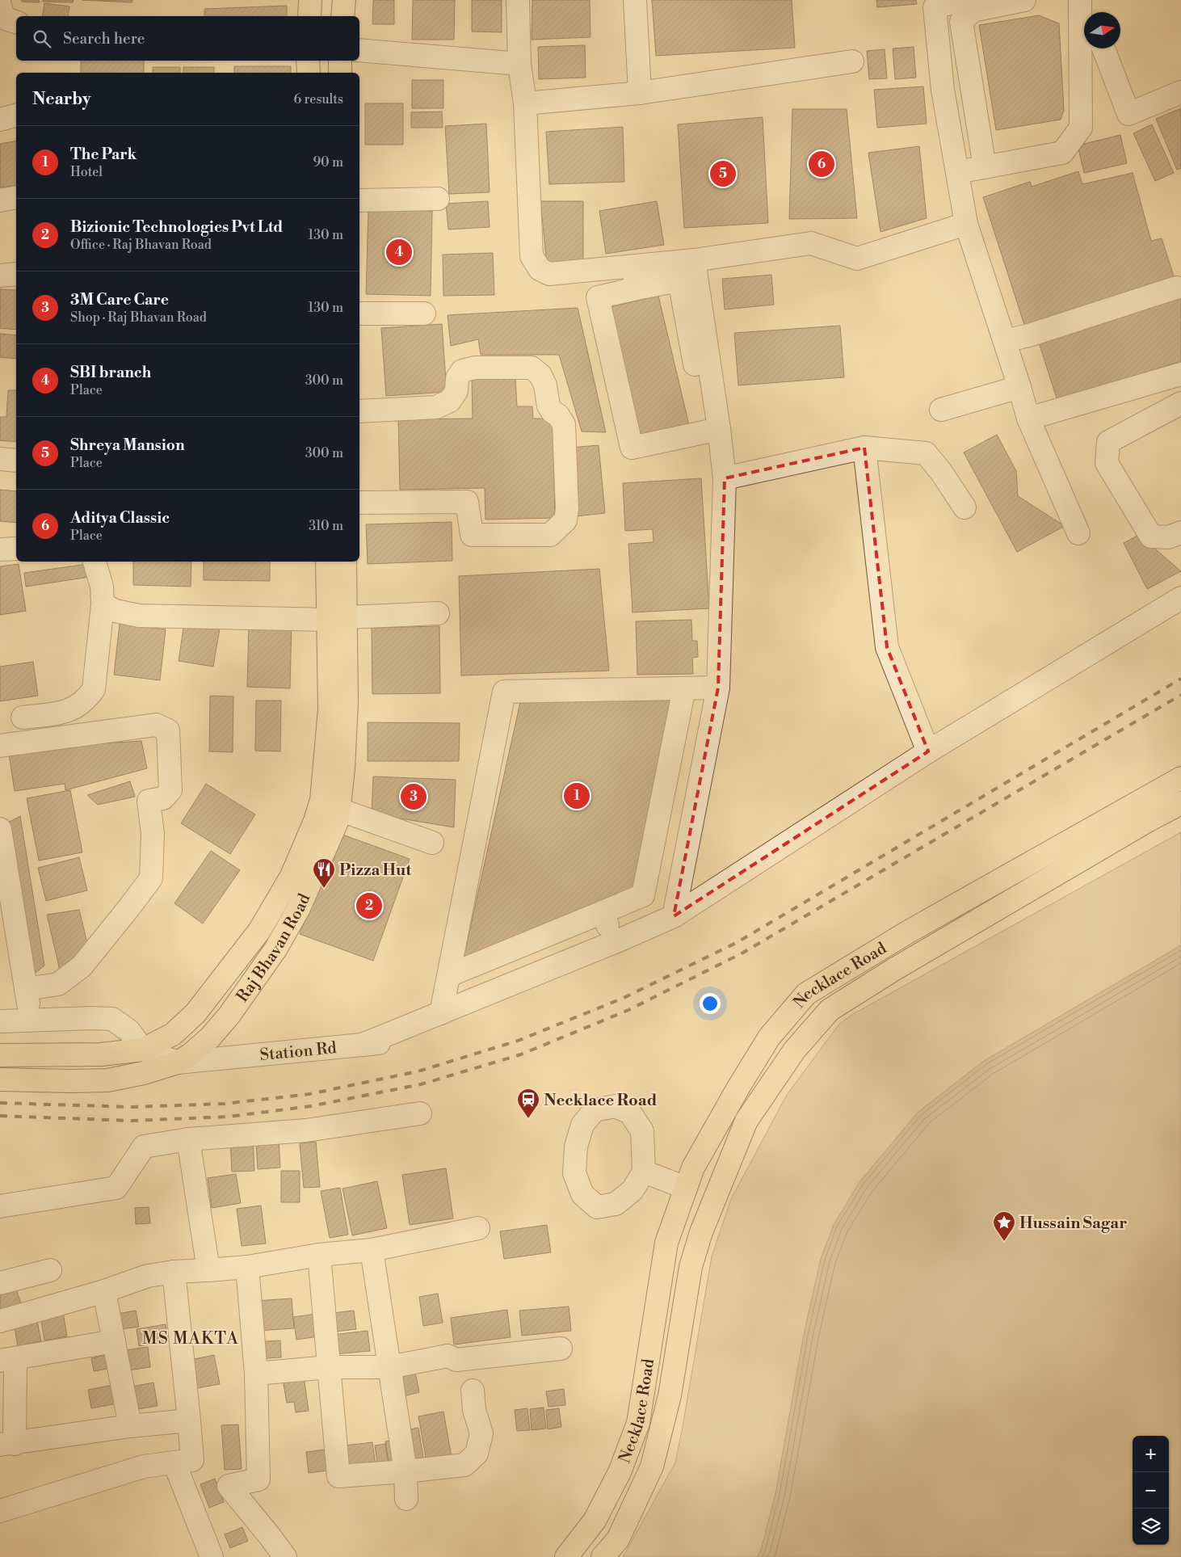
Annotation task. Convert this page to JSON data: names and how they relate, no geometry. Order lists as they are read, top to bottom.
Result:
{
  "streets": {
    "main road": ["Raj Bhavan Road", "Necklace Road"],
    "street": ["Station Rd"]
  },
  "crossings": [
    ["Raj Bhavan Road", "Station Rd"]
  ],
  "districts": ["MS MAKTA"],
  "places": {
    "restaurant": ["Pizza Hut"],
    "station": ["Necklace Road"],
    "place": ["Hussain Sagar"]
  },
  "north": "right",
  "page": {
    "search": "Search here",
    "heading": ["Nearby", "6 results"],
    "list": [
      {
        "mark": "1",
        "name": "The Park",
        "note": "Hotel",
        "value": "90 m"
      },
      {
        "mark": "2",
        "name": "Bizionic Technologies Pvt Ltd",
        "note": "Office · Raj Bhavan Road",
        "value": "130 m"
      },
      {
        "mark": "3",
        "name": "3M Care Care",
        "note": "Shop · Raj Bhavan Road",
        "value": "130 m"
      },
      {
        "mark": "4",
        "name": "SBI branch",
        "note": "Place",
        "value": "300 m"
      },
      {
        "mark": "5",
        "name": "Shreya Mansion",
        "note": "Place",
        "value": "300 m"
      },
      {
        "mark": "6",
        "name": "Aditya Classic",
        "note": "Place",
        "value": "310 m"
      }
    ],
    "pins": [
      "6",
      "5",
      "4",
      "1",
      "3",
      "2"
    ],
    "map_buttons": ["+", "−"]
  }
}
